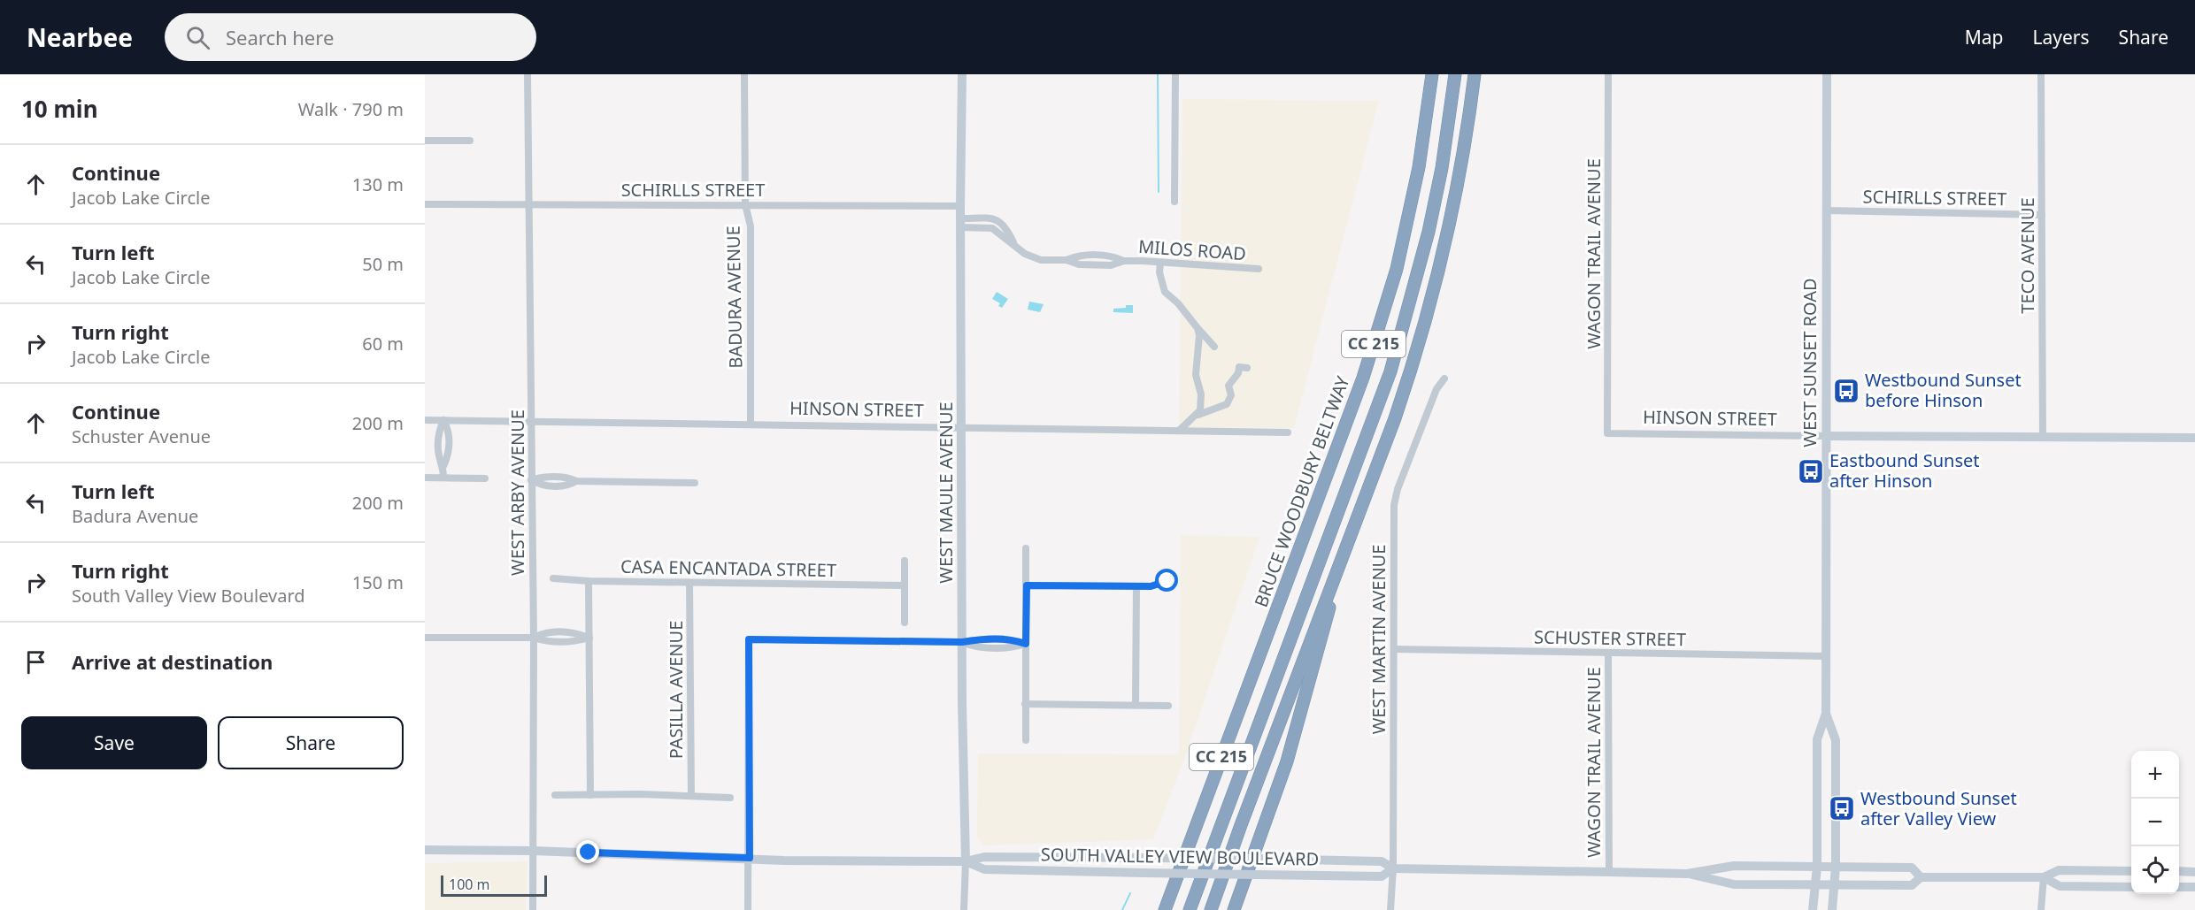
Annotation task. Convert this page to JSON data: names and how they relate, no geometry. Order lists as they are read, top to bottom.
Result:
{
  "streets": {
    "highway": ["CC 215", "BRUCE WOODBURY BELTWAY"],
    "main road": [
      "WEST SUNSET ROAD",
      "HINSON STREET",
      "WEST MAULE AVENUE",
      "SOUTH VALLEY VIEW BOULEVARD"
    ],
    "street": [
      "SCHIRLLS STREET",
      "MILOS ROAD",
      "WAGON TRAIL AVENUE",
      "TECO AVENUE",
      "BADURA AVENUE",
      "WEST ARBY AVENUE",
      "CASA ENCANTADA STREET",
      "SCHUSTER STREET",
      "WEST MARTIN AVENUE",
      "PASILLA AVENUE"
    ]
  },
  "crossings": [
    ["SCHIRLLS STREET", "TECO AVENUE"],
    ["SCHIRLLS STREET", "BADURA AVENUE"],
    ["SCHIRLLS STREET", "WEST SUNSET ROAD"],
    ["SCHIRLLS STREET", "WEST ARBY AVENUE"],
    ["SCHIRLLS STREET", "WEST MAULE AVENUE"],
    ["MILOS ROAD", "WEST MAULE AVENUE"],
    ["WAGON TRAIL AVENUE", "HINSON STREET"],
    ["WAGON TRAIL AVENUE", "SCHUSTER STREET"],
    ["WAGON TRAIL AVENUE", "SOUTH VALLEY VIEW BOULEVARD"],
    ["TECO AVENUE", "HINSON STREET"],
    ["BADURA AVENUE", "HINSON STREET"],
    ["WEST SUNSET ROAD", "HINSON STREET"],
    ["WEST SUNSET ROAD", "SCHUSTER STREET"],
    ["WEST SUNSET ROAD", "SOUTH VALLEY VIEW BOULEVARD"],
    ["HINSON STREET", "WEST ARBY AVENUE"],
    ["HINSON STREET", "WEST MAULE AVENUE"],
    ["WEST ARBY AVENUE", "SOUTH VALLEY VIEW BOULEVARD"],
    ["WEST MAULE AVENUE", "SOUTH VALLEY VIEW BOULEVARD"],
    ["CASA ENCANTADA STREET", "PASILLA AVENUE"],
    ["SCHUSTER STREET", "WEST MARTIN AVENUE"],
    ["WEST MARTIN AVENUE", "SOUTH VALLEY VIEW BOULEVARD"]
  ],
  "places": {
    "bus stop": ["Westbound Sunset before Hinson", "Eastbound Sunset after Hinson", "Westbound Sunset after Valley View"]
  },
  "scale_bar": "100 m",
  "page": {
    "header": "Nearbee",
    "search": "Search here",
    "nav": ["Map", "Layers", "Share"],
    "heading": ["10 min", "Walk · 790 m"],
    "list": [
      ["Continue", "Jacob Lake Circle", "130 m"],
      ["Turn left", "Jacob Lake Circle", "50 m"],
      ["Turn right", "Jacob Lake Circle", "60 m"],
      ["Continue", "Schuster Avenue", "200 m"],
      ["Turn left", "Badura Avenue", "200 m"],
      ["Turn right", "South Valley View Boulevard", "150 m"],
      "Arrive at destination"
    ],
    "buttons": ["Save", "Share"],
    "map_buttons": ["+", "−"],
    "scale": "100 m"
  }
}
